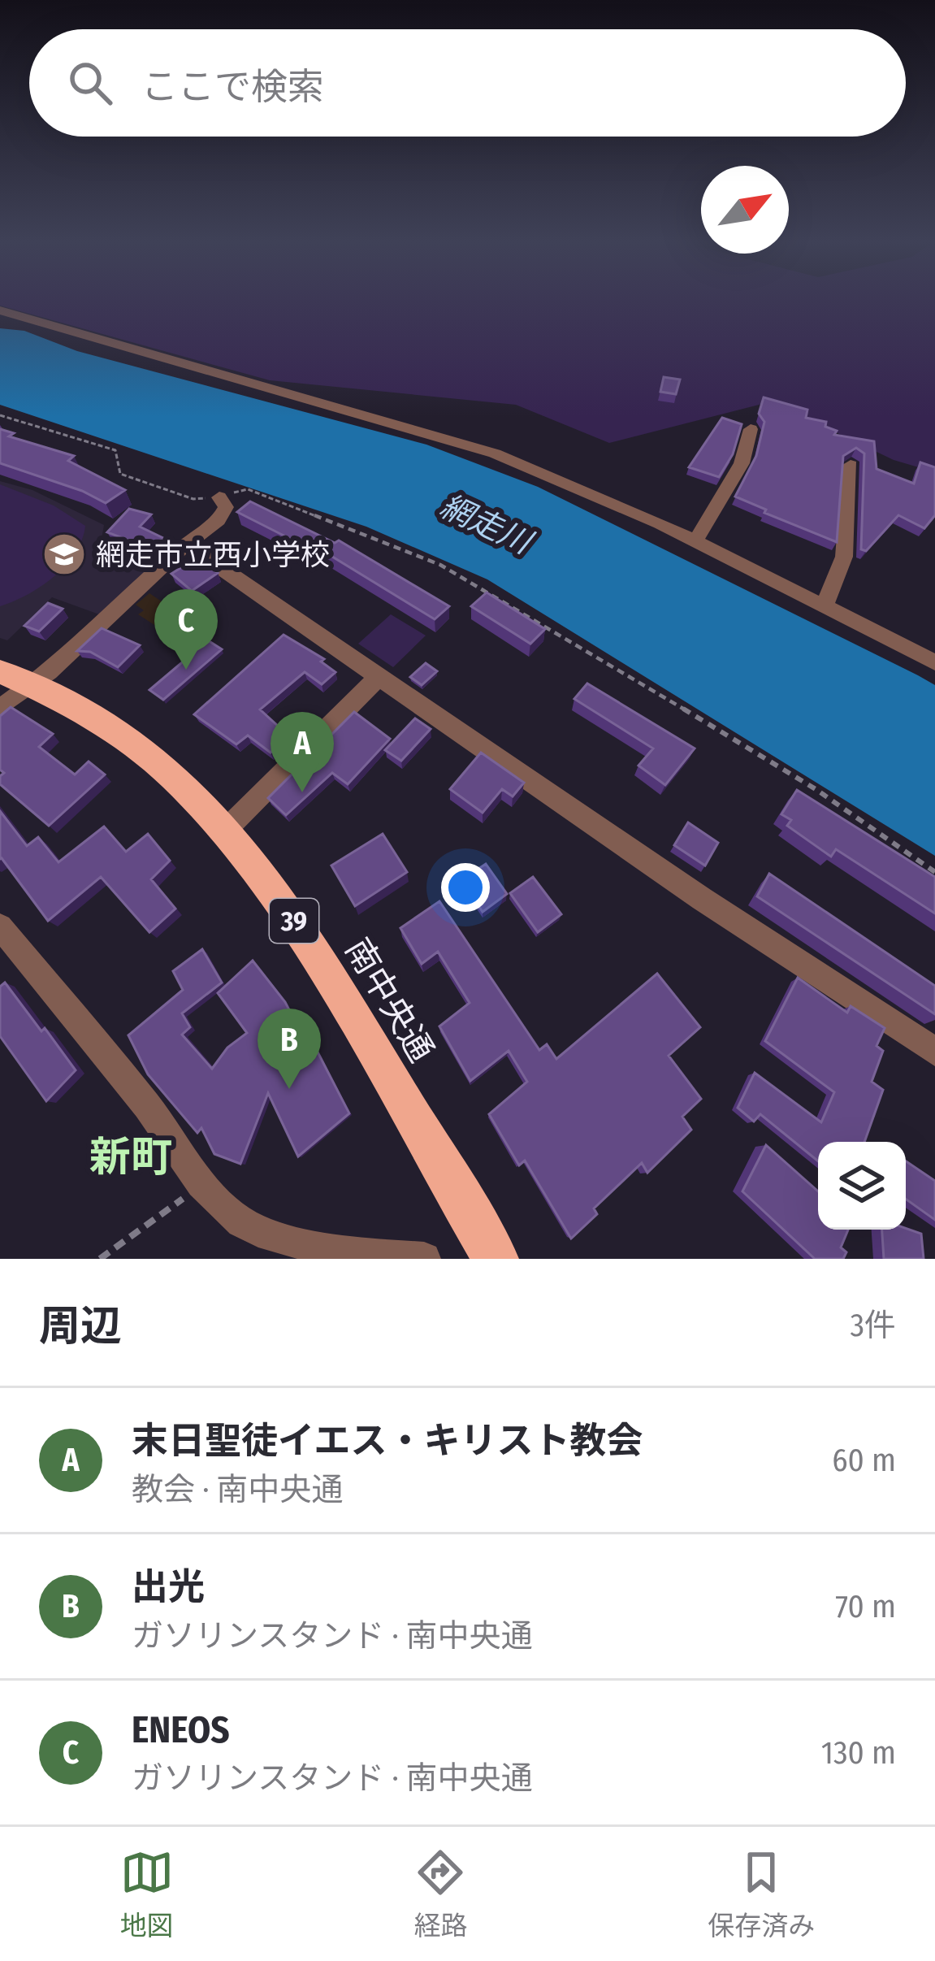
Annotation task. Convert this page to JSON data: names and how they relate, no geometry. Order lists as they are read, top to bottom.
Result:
{
  "streets": {
    "highway": ["39", "南中央通"]
  },
  "districts": ["新町"],
  "water": ["網走川"],
  "places": {
    "school or university": ["網走市立西小学校"]
  },
  "north": "top right",
  "page": {
    "search": "ここで検索",
    "pins": ["C", "A", "B"],
    "heading": ["周辺", "3件"],
    "list": [
      {
        "mark": "A",
        "name": "末日聖徒イエス・キリスト教会",
        "note": "教会 · 南中央通",
        "value": "60 m"
      },
      {
        "mark": "B",
        "name": "出光",
        "note": "ガソリンスタンド · 南中央通",
        "value": "70 m"
      },
      {
        "mark": "C",
        "name": "ENEOS",
        "note": "ガソリンスタンド · 南中央通",
        "value": "130 m"
      }
    ],
    "nav": ["地図", "経路", "保存済み"]
  }
}
